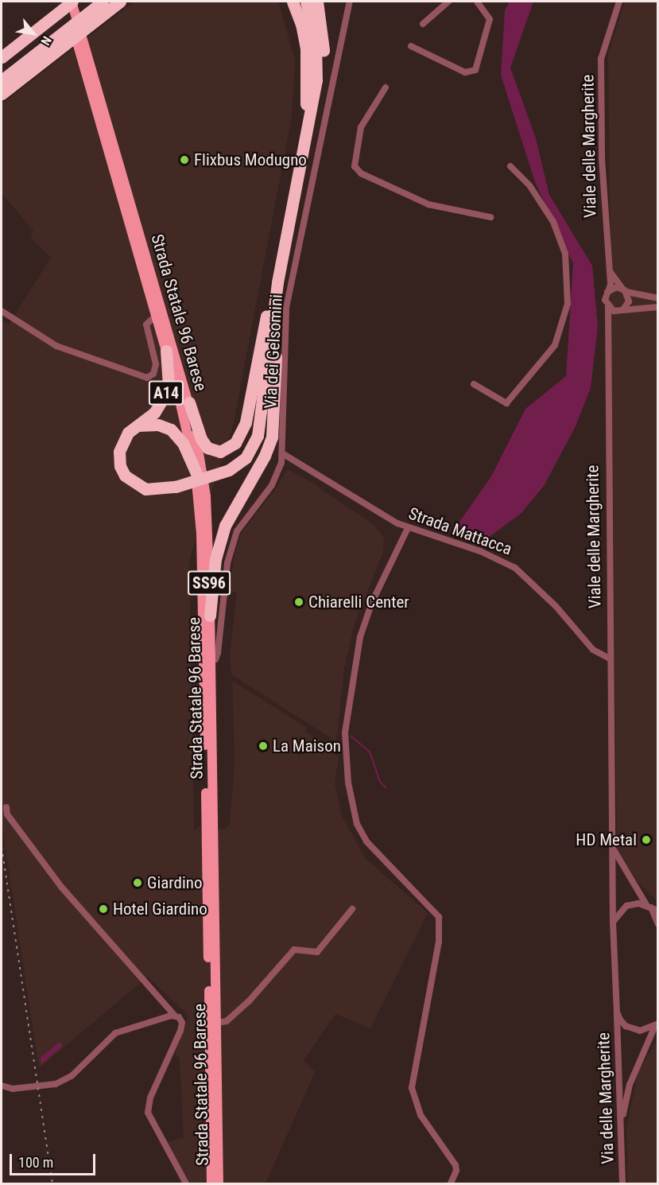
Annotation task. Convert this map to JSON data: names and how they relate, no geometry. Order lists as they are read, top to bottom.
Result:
{
  "streets": {
    "highway": ["A14"],
    "main road": ["Strada Statale 96 Barese", "SS96"],
    "street": [
      "Viale delle Margherite",
      "Via dei Gelsomini",
      "Strada Mattacca",
      "Via delle Margherite"
    ]
  },
  "crossings": [
    ["Viale delle Margherite", "Strada Mattacca"],
    ["Viale delle Margherite", "Via delle Margherite"],
    ["Strada Statale 96 Barese", "Via dei Gelsomini"],
    ["Strada Statale 96 Barese", "A14"],
    ["Via dei Gelsomini", "Strada Mattacca"]
  ],
  "places": [
    "Flixbus Modugno",
    "Chiarelli Center",
    "La Maison",
    "HD Metal",
    "Giardino",
    "Hotel Giardino"
  ],
  "scale_bar": "100 m",
  "north": "bottom right"
}
